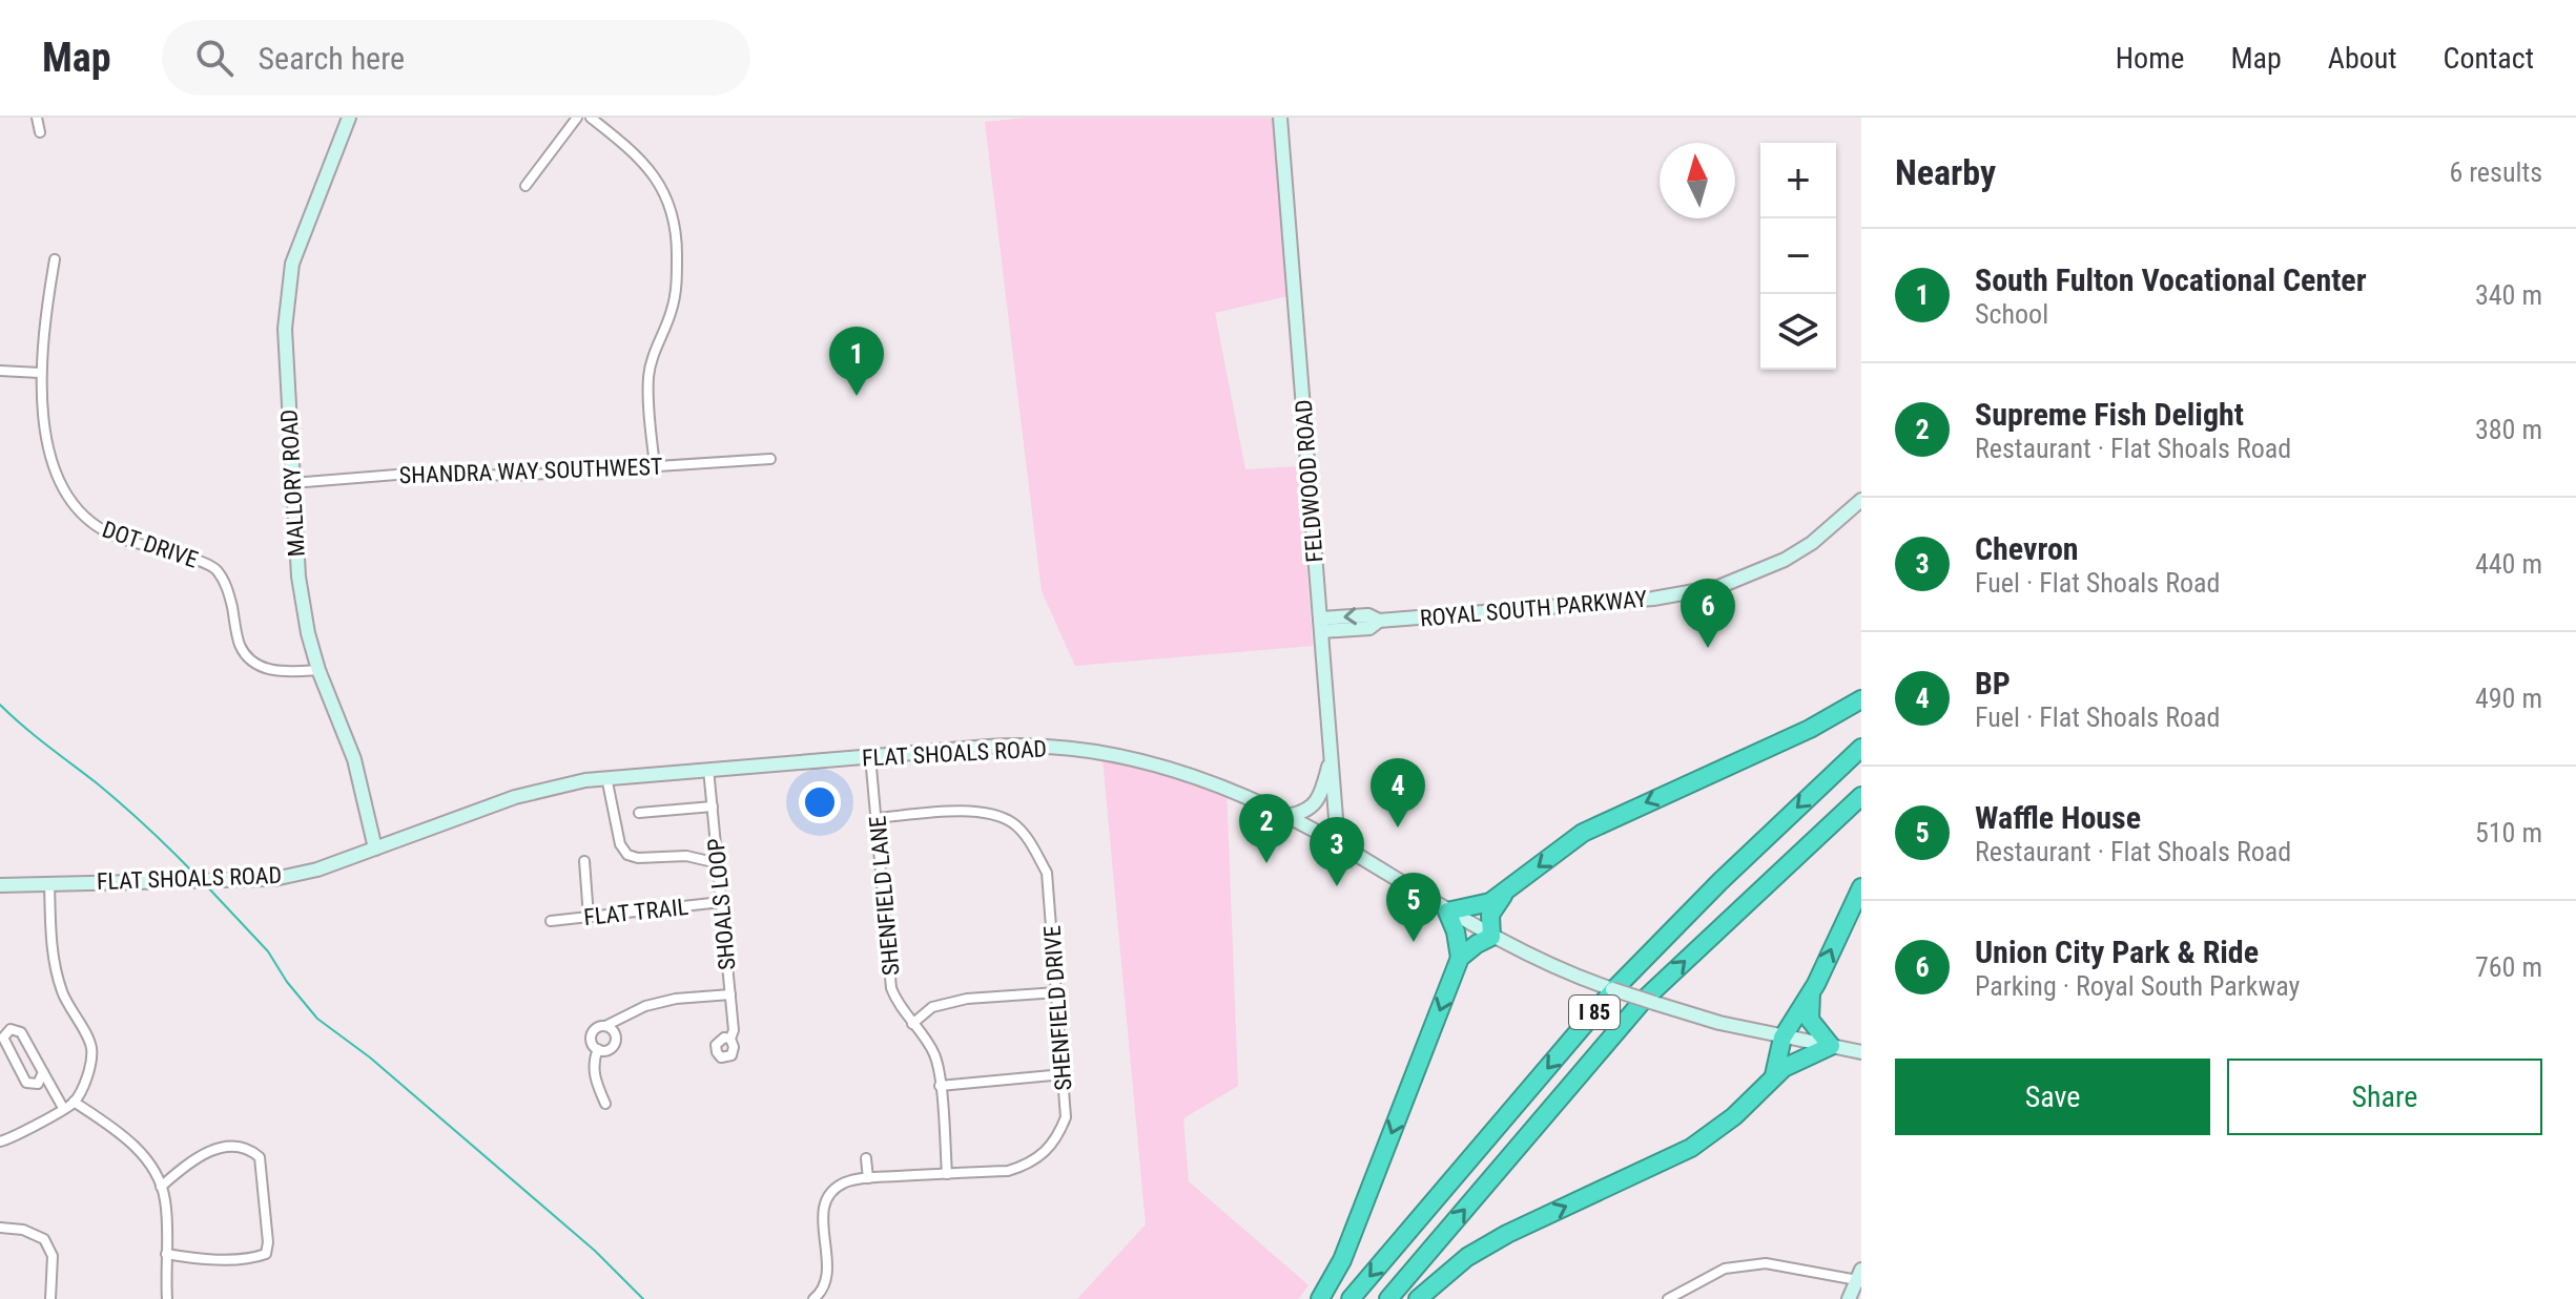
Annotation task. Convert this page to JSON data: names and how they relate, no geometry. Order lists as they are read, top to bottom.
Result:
{
  "streets": {
    "highway": ["I 85"],
    "street": [
      "SHANDRA WAY SOUTHWEST",
      "FELDWOOD ROAD",
      "MALLORY ROAD",
      "DOT DRIVE",
      "ROYAL SOUTH PARKWAY",
      "FLAT SHOALS ROAD",
      "SHENFIELD LANE",
      "SHOALS LOOP",
      "FLAT TRAIL",
      "SHENFIELD DRIVE"
    ]
  },
  "crossings": [
    ["SHANDRA WAY SOUTHWEST", "MALLORY ROAD"],
    ["FELDWOOD ROAD", "ROYAL SOUTH PARKWAY"],
    ["FELDWOOD ROAD", "FLAT SHOALS ROAD"],
    ["MALLORY ROAD", "DOT DRIVE"],
    ["MALLORY ROAD", "FLAT SHOALS ROAD"],
    ["FLAT SHOALS ROAD", "SHENFIELD LANE"],
    ["FLAT SHOALS ROAD", "SHOALS LOOP"],
    ["SHENFIELD LANE", "SHENFIELD DRIVE"],
    ["SHOALS LOOP", "FLAT TRAIL"]
  ],
  "north": "top",
  "page": {
    "header": "Map",
    "search": "Search here",
    "nav": [
      "Home",
      "Map",
      "About",
      "Contact"
    ],
    "heading": ["Nearby", "6 results"],
    "map_buttons": ["+", "−"],
    "list": [
      {
        "mark": "1",
        "name": "South Fulton Vocational Center",
        "note": "School",
        "value": "340 m"
      },
      {
        "mark": "2",
        "name": "Supreme Fish Delight",
        "note": "Restaurant · Flat Shoals Road",
        "value": "380 m"
      },
      {
        "mark": "3",
        "name": "Chevron",
        "note": "Fuel · Flat Shoals Road",
        "value": "440 m"
      },
      {
        "mark": "4",
        "name": "BP",
        "note": "Fuel · Flat Shoals Road",
        "value": "490 m"
      },
      {
        "mark": "5",
        "name": "Waffle House",
        "note": "Restaurant · Flat Shoals Road",
        "value": "510 m"
      },
      {
        "mark": "6",
        "name": "Union City Park & Ride",
        "note": "Parking · Royal South Parkway",
        "value": "760 m"
      }
    ],
    "pins": [
      "1",
      "6",
      "4",
      "2",
      "3",
      "5"
    ],
    "buttons": ["Save", "Share"]
  }
}
